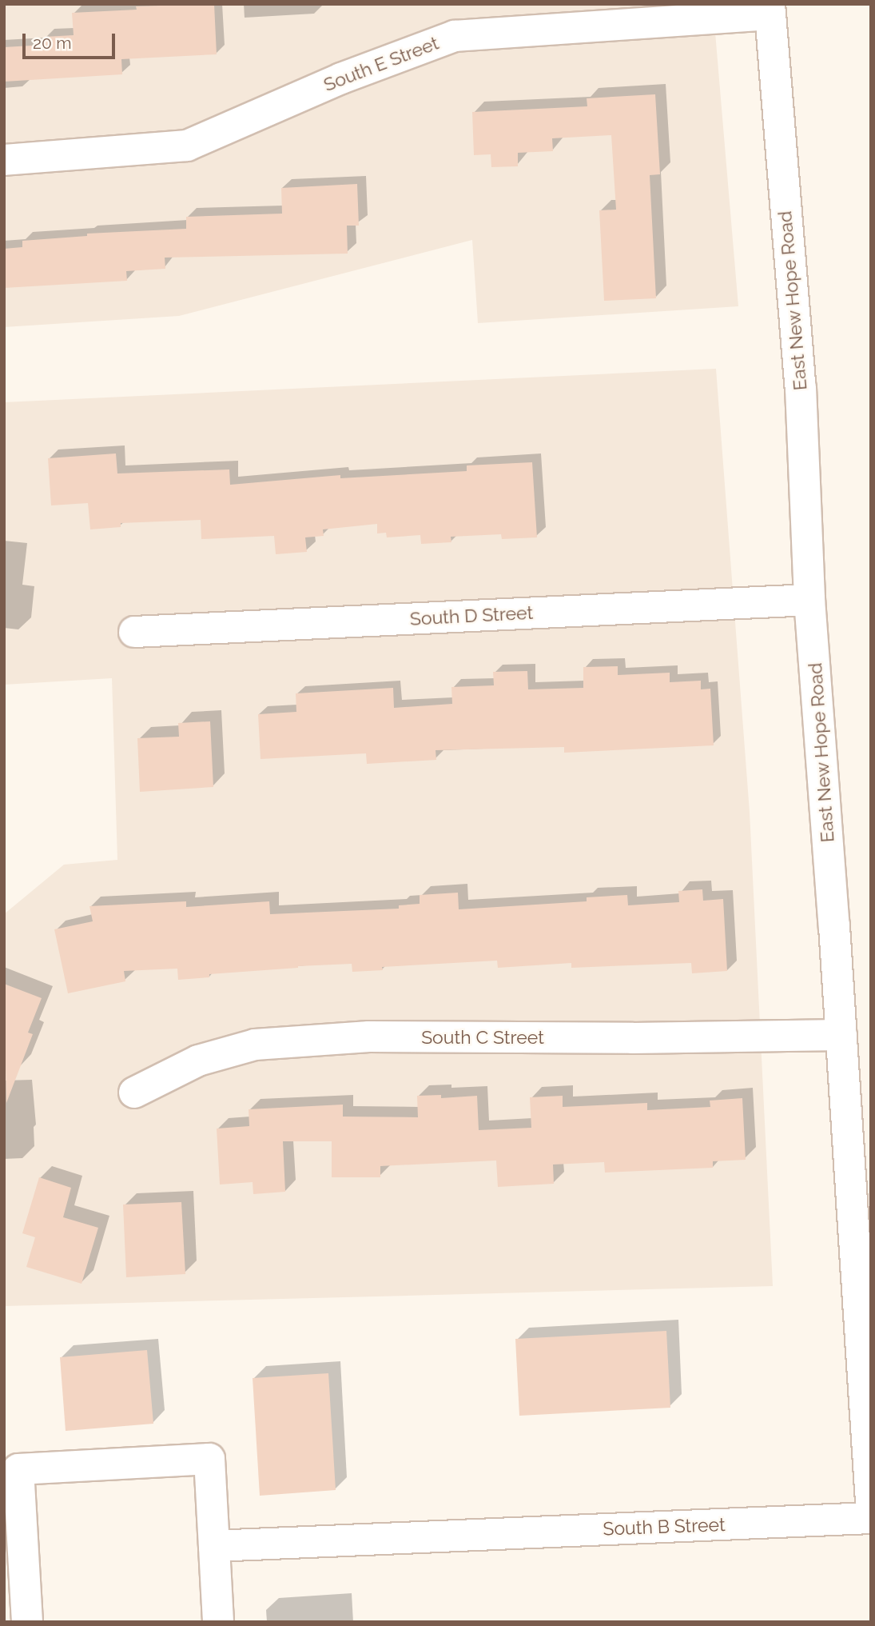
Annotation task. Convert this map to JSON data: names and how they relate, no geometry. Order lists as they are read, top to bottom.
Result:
{
  "streets": {
    "street": [
      "South E Street",
      "East New Hope Road",
      "South D Street",
      "South C Street",
      "South B Street"
    ]
  },
  "crossings": [
    ["South E Street", "East New Hope Road"],
    ["East New Hope Road", "South D Street"],
    ["East New Hope Road", "South C Street"]
  ],
  "scale_bar": "20 m"
}
